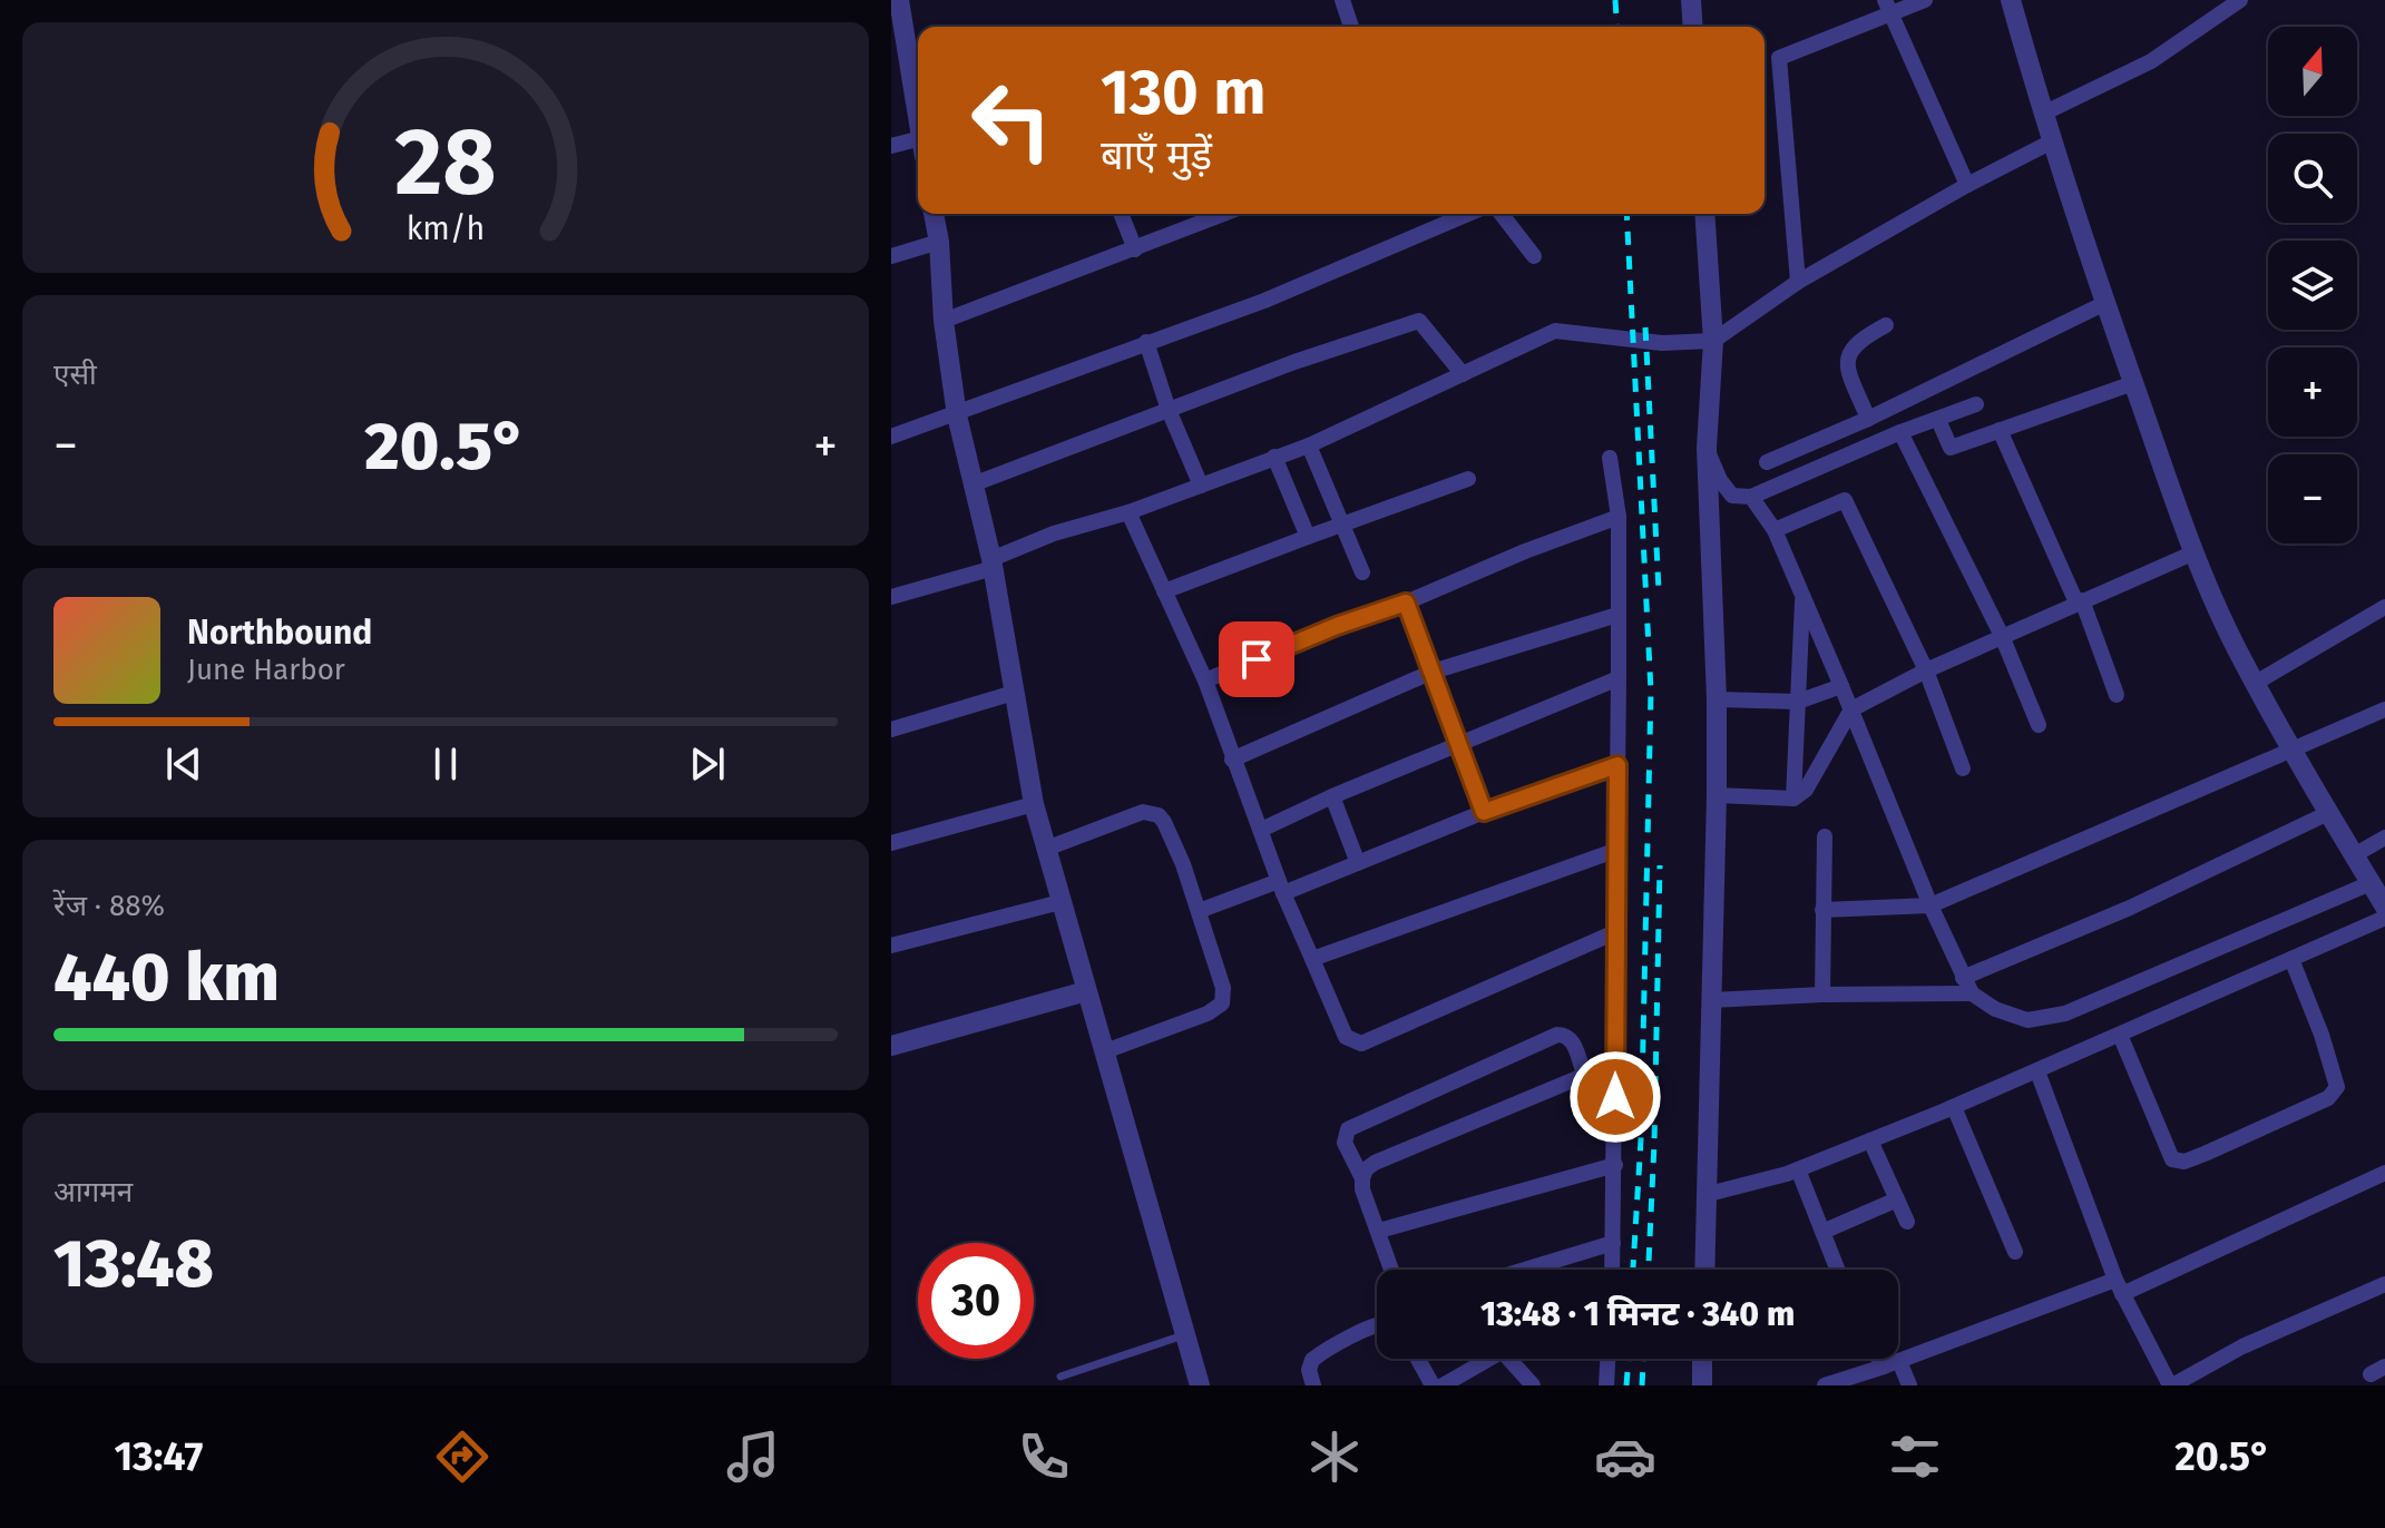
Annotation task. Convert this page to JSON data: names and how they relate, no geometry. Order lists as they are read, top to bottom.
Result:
{
  "north": "top",
  "page": {
    "map_buttons": ["+", "−"],
    "turn": ["130 m", "बाएँ मुड़ें"],
    "tile": [
      "एसी",
      ["रेंज · 88%", "440 km"],
      ["आगमन", "13:48"]
    ],
    "heat": ["−", "20.5°", "+"],
    "song": ["Northbound", "June Harbor"],
    "limit": "30",
    "trip": "13:48 · 1 मिनट · 340 m",
    "tabs": ["13:47", "20.5°"],
    "gauge": ["28", "km/h"]
  }
}
